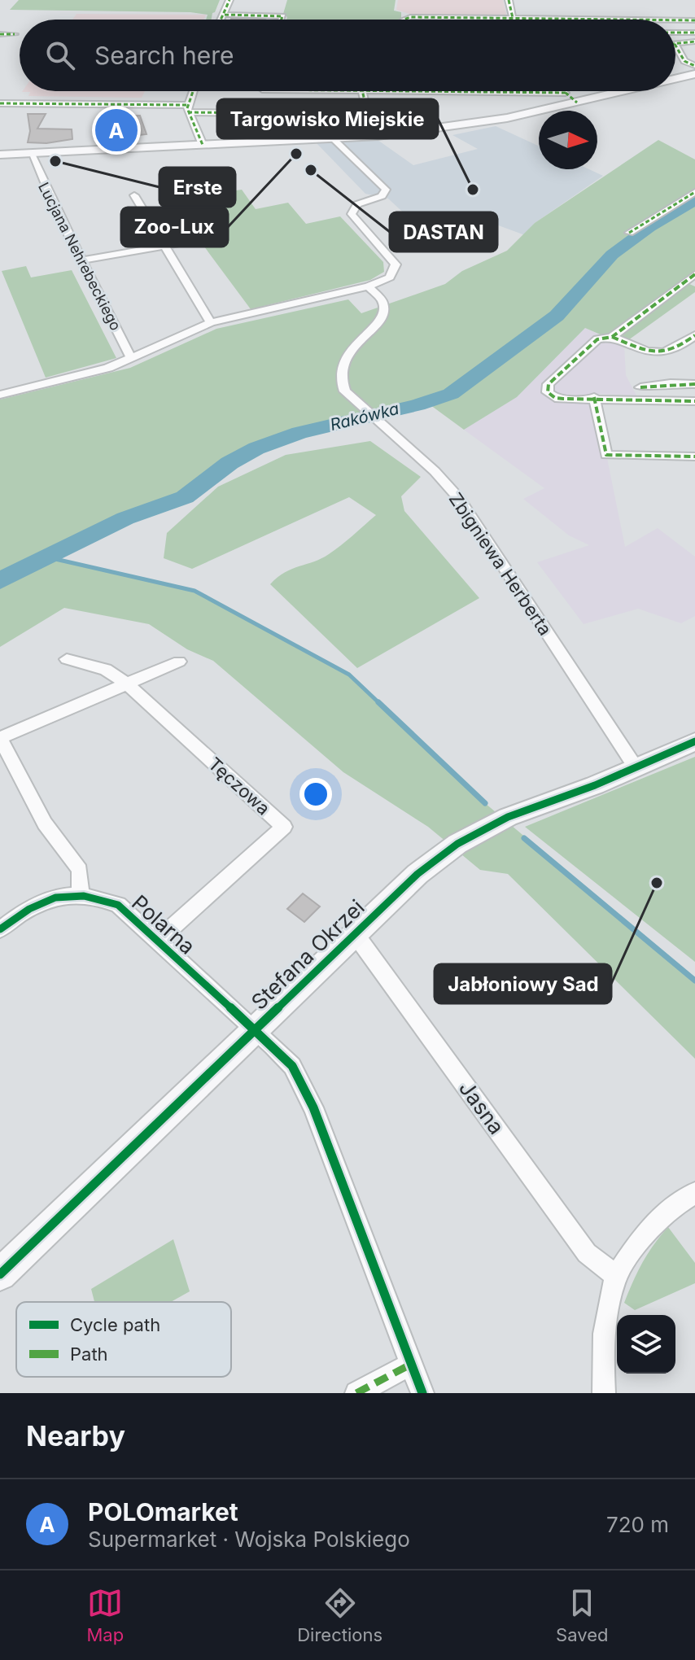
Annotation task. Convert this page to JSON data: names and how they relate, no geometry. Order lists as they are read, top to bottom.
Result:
{
  "streets": {
    "street": [
      "Lucjana Nehrebeckiego",
      "Zbigniewa Herberta",
      "Tęczowa",
      "Polarna",
      "Stefana Okrzei",
      "Jasna"
    ]
  },
  "crossings": [
    ["Zbigniewa Herberta", "Stefana Okrzei"],
    ["Tęczowa", "Polarna"],
    ["Polarna", "Stefana Okrzei"],
    ["Stefana Okrzei", "Jasna"]
  ],
  "water": ["Rakówka"],
  "places": [
    "Zoo-Lux",
    "Erste",
    "DASTAN",
    "Targowisko Miejskie",
    "Jabłoniowy Sad"
  ],
  "legend": ["Cycle path", "Path"],
  "north": "right",
  "page": {
    "search": "Search here",
    "pins": "A",
    "heading": "Nearby",
    "list": [
      {
        "mark": "A",
        "name": "POLOmarket",
        "note": "Supermarket · Wojska Polskiego",
        "value": "720 m"
      }
    ],
    "nav": ["Map", "Directions", "Saved"]
  }
}
